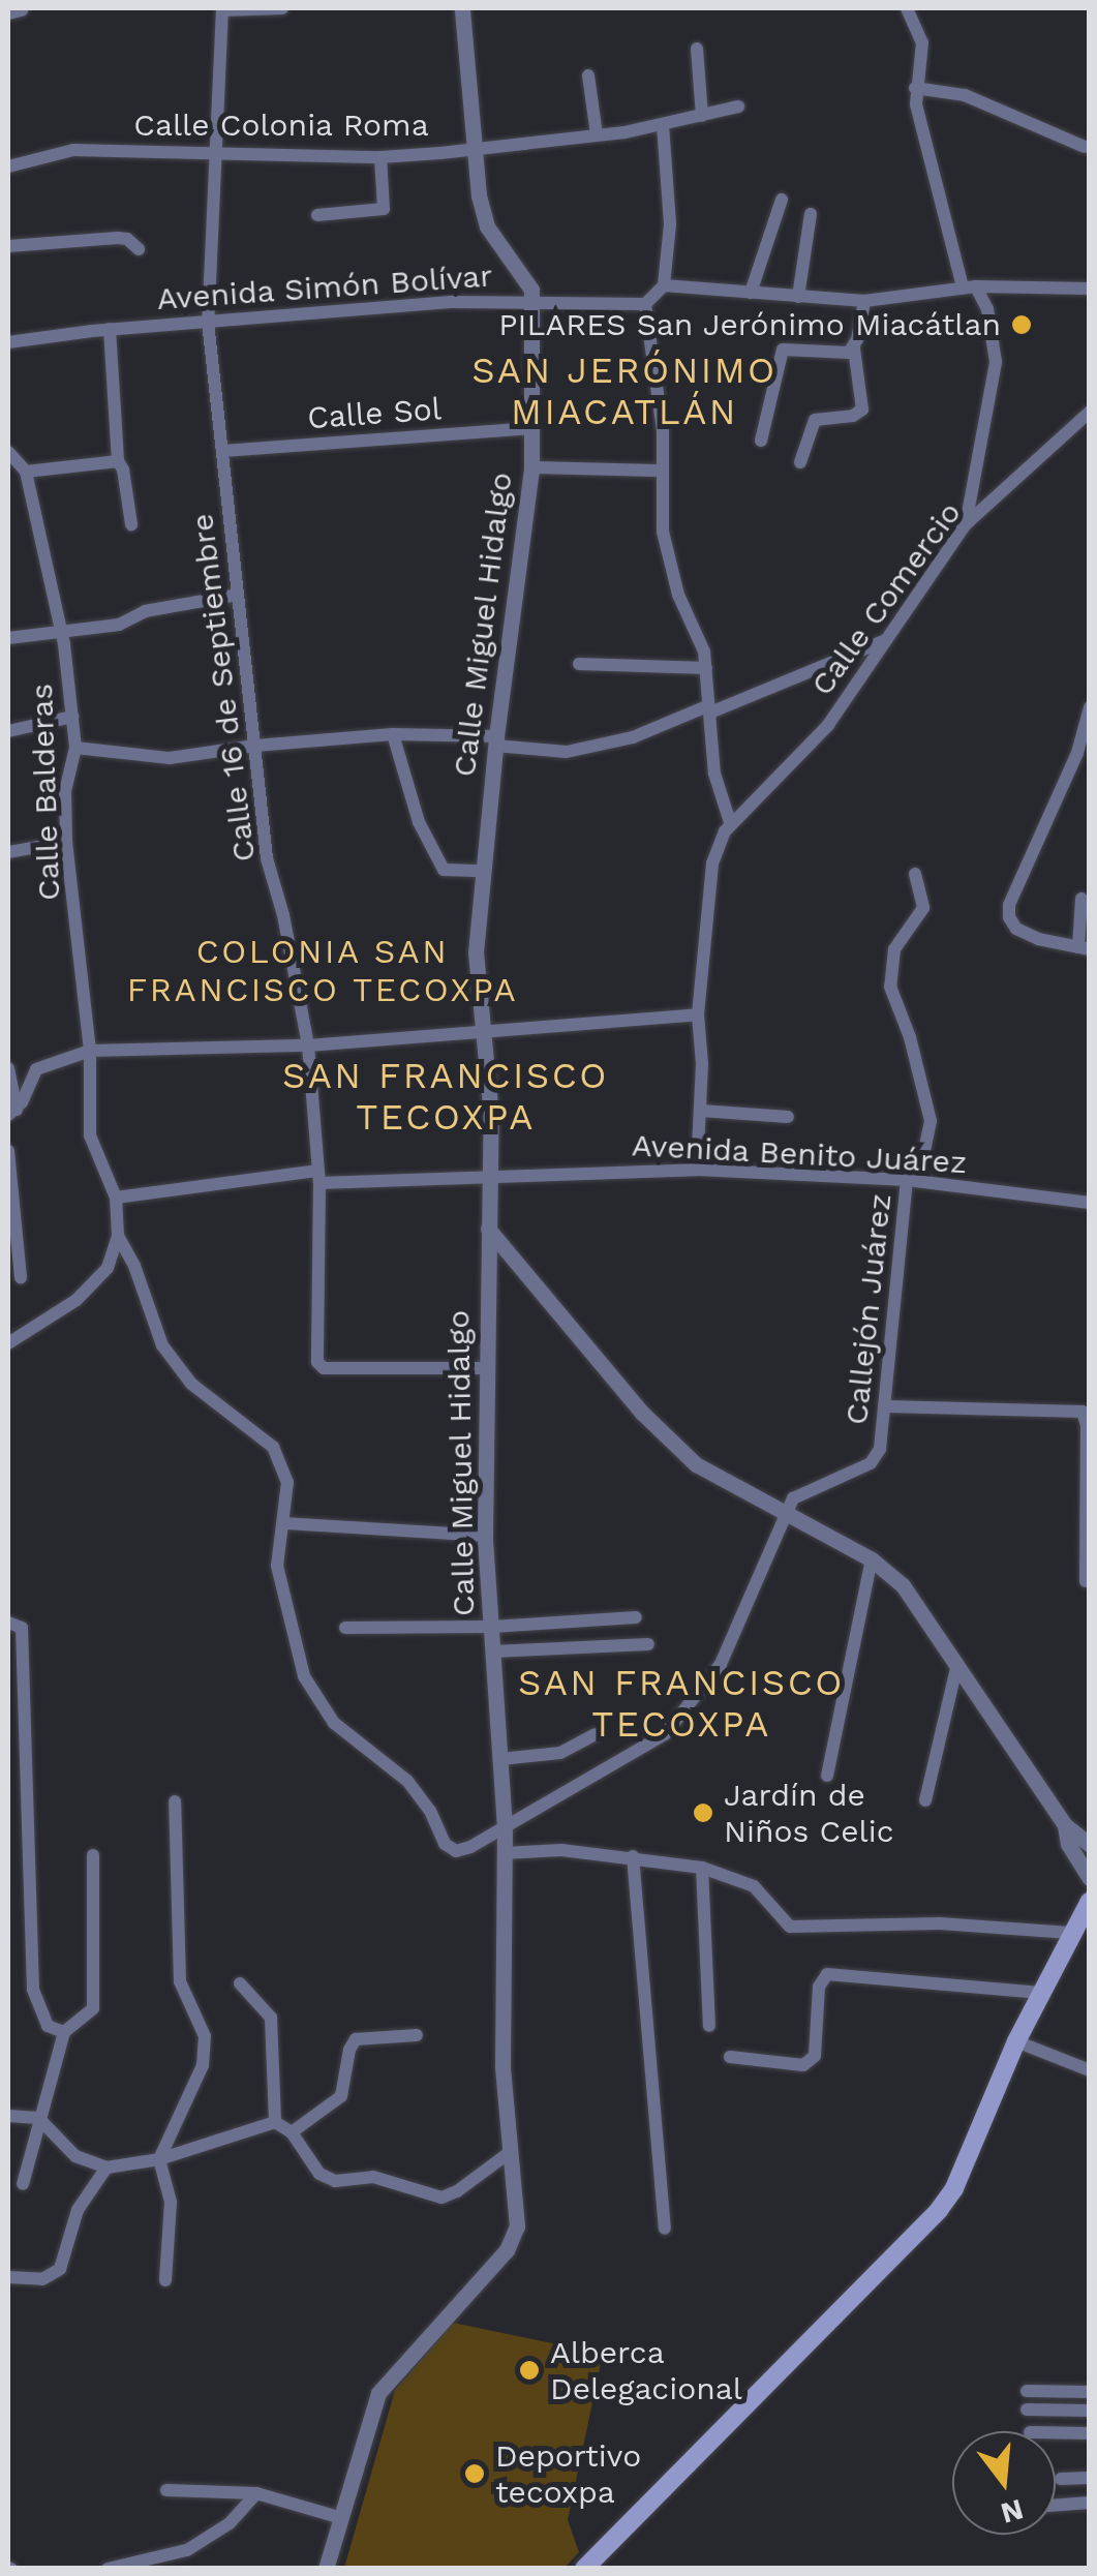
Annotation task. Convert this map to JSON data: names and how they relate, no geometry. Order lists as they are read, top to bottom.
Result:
{
  "streets": {
    "street": [
      "Calle Colonia Roma",
      "Avenida Simón Bolívar",
      "Calle Sol",
      "Calle Comercio",
      "Calle Miguel Hidalgo",
      "Calle 16 de Septiembre",
      "Calle Balderas",
      "Avenida Benito Juárez",
      "Callejón Juárez"
    ]
  },
  "crossings": [
    ["Calle Colonia Roma", "Calle 16 de Septiembre"],
    ["Avenida Simón Bolívar", "Calle Miguel Hidalgo"],
    ["Avenida Simón Bolívar", "Calle 16 de Septiembre"],
    ["Calle Sol", "Calle Miguel Hidalgo"],
    ["Calle Sol", "Calle 16 de Septiembre"],
    ["Calle Miguel Hidalgo", "Calle 16 de Septiembre"],
    ["Calle Miguel Hidalgo", "Avenida Benito Juárez"],
    ["Calle 16 de Septiembre", "Avenida Benito Juárez"],
    ["Calle Balderas", "Avenida Benito Juárez"],
    ["Avenida Benito Juárez", "Callejón Juárez"]
  ],
  "districts": [
    "SAN JERÓNIMO MIACATLÁN",
    "COLONIA SAN FRANCISCO TECOXPA",
    "SAN FRANCISCO TECOXPA",
    "SAN FRANCISCO TECOXPA"
  ],
  "places": [
    "PILARES San Jerónimo Miacátlan",
    "Jardín de Niños Celic",
    "Alberca Delegacional",
    "Deportivo tecoxpa"
  ],
  "north": "bottom"
}
